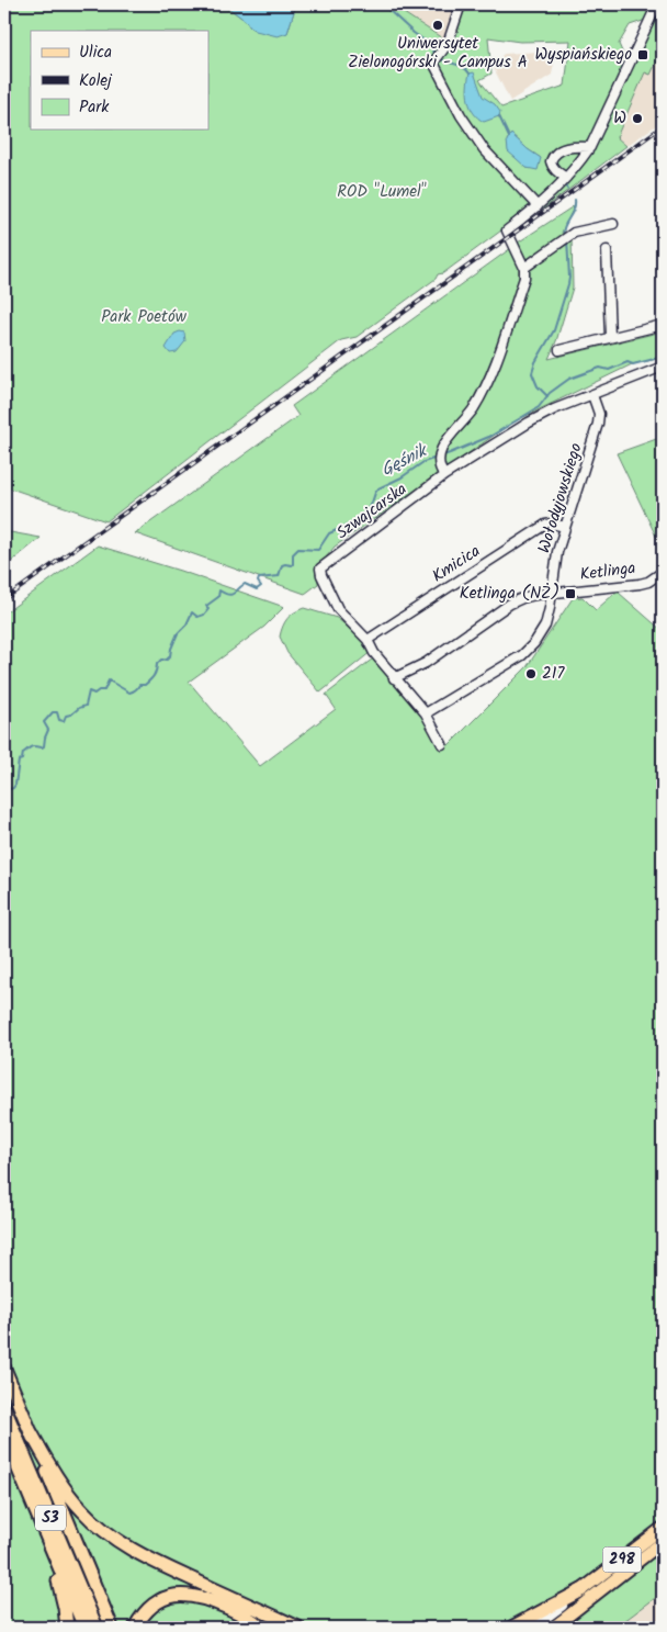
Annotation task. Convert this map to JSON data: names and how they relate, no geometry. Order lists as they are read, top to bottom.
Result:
{
  "streets": {
    "highway": ["S3"],
    "main road": ["298"],
    "street": [
      "Wołodyjowskiego",
      "Szwajcarska",
      "Kmicica",
      "Ketlinga"
    ]
  },
  "crossings": [
    ["Wołodyjowskiego", "Szwajcarska"],
    ["Wołodyjowskiego", "Kmicica"],
    ["Wołodyjowskiego", "Ketlinga"],
    ["Szwajcarska", "Kmicica"],
    ["Szwajcarska", "Ketlinga"]
  ],
  "water": ["Gęśnik"],
  "parks": ["ROD \"Lumel\"", "Park Poetów"],
  "places": {
    "other": ["Uniwersytet Zielonogórski - Campus A", "W", "217"],
    "transit": ["Wyspiańskiego", "Ketlinga (NŻ)"]
  },
  "legend": ["Ulica", "Kolej", "Park"]
}
